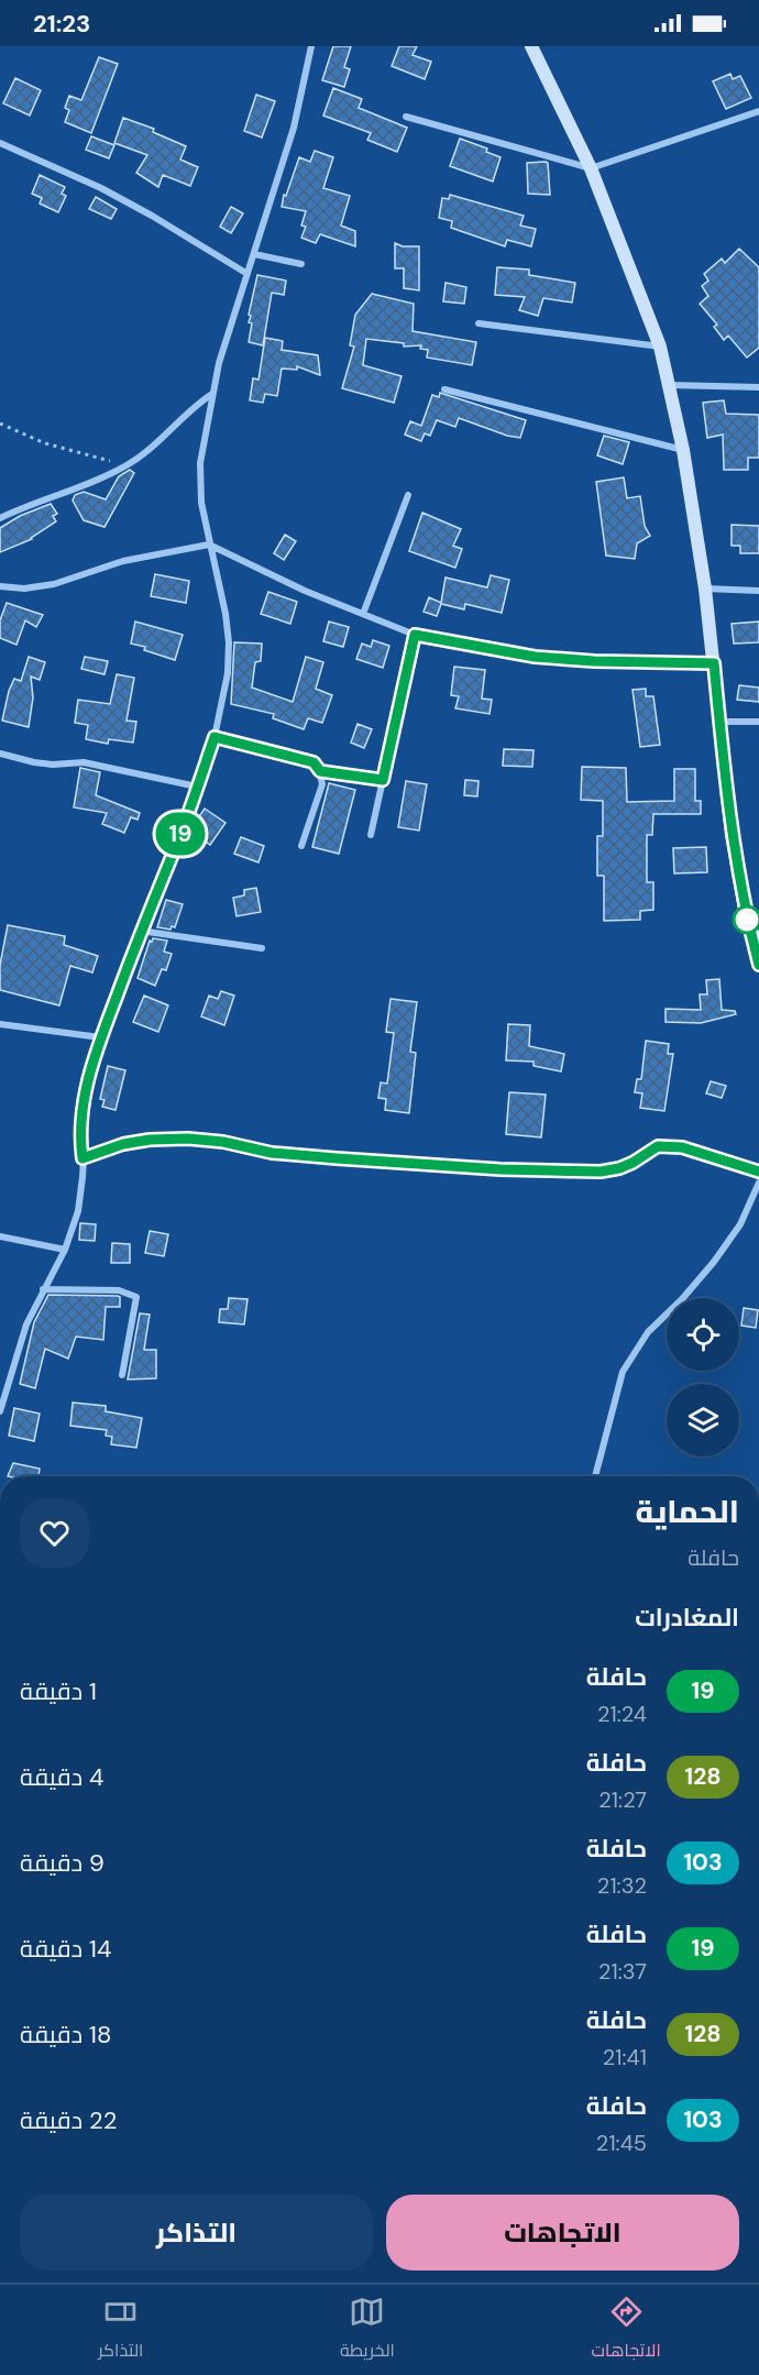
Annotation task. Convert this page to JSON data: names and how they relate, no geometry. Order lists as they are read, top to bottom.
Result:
{
  "lines": ["bus line 19"],
  "page": {
    "status": "21:23",
    "on_map": "19",
    "heading": [
      ["الحماية", "حافلة"],
      "المغادرات"
    ],
    "list": [
      {
        "mark": "19",
        "name": "حافلة",
        "note": "21:24",
        "value": "1 دقيقة"
      },
      {
        "mark": "128",
        "name": "حافلة",
        "note": "21:27",
        "value": "4 دقيقة"
      },
      {
        "mark": "103",
        "name": "حافلة",
        "note": "21:32",
        "value": "9 دقيقة"
      },
      {
        "mark": "19",
        "name": "حافلة",
        "note": "21:37",
        "value": "14 دقيقة"
      },
      {
        "mark": "128",
        "name": "حافلة",
        "note": "21:41",
        "value": "18 دقيقة"
      },
      {
        "mark": "103",
        "name": "حافلة",
        "note": "21:45",
        "value": "22 دقيقة"
      }
    ],
    "buttons": ["الاتجاهات", "التذاكر"],
    "tabs": ["الاتجاهات", "الخريطة", "التذاكر"]
  }
}
